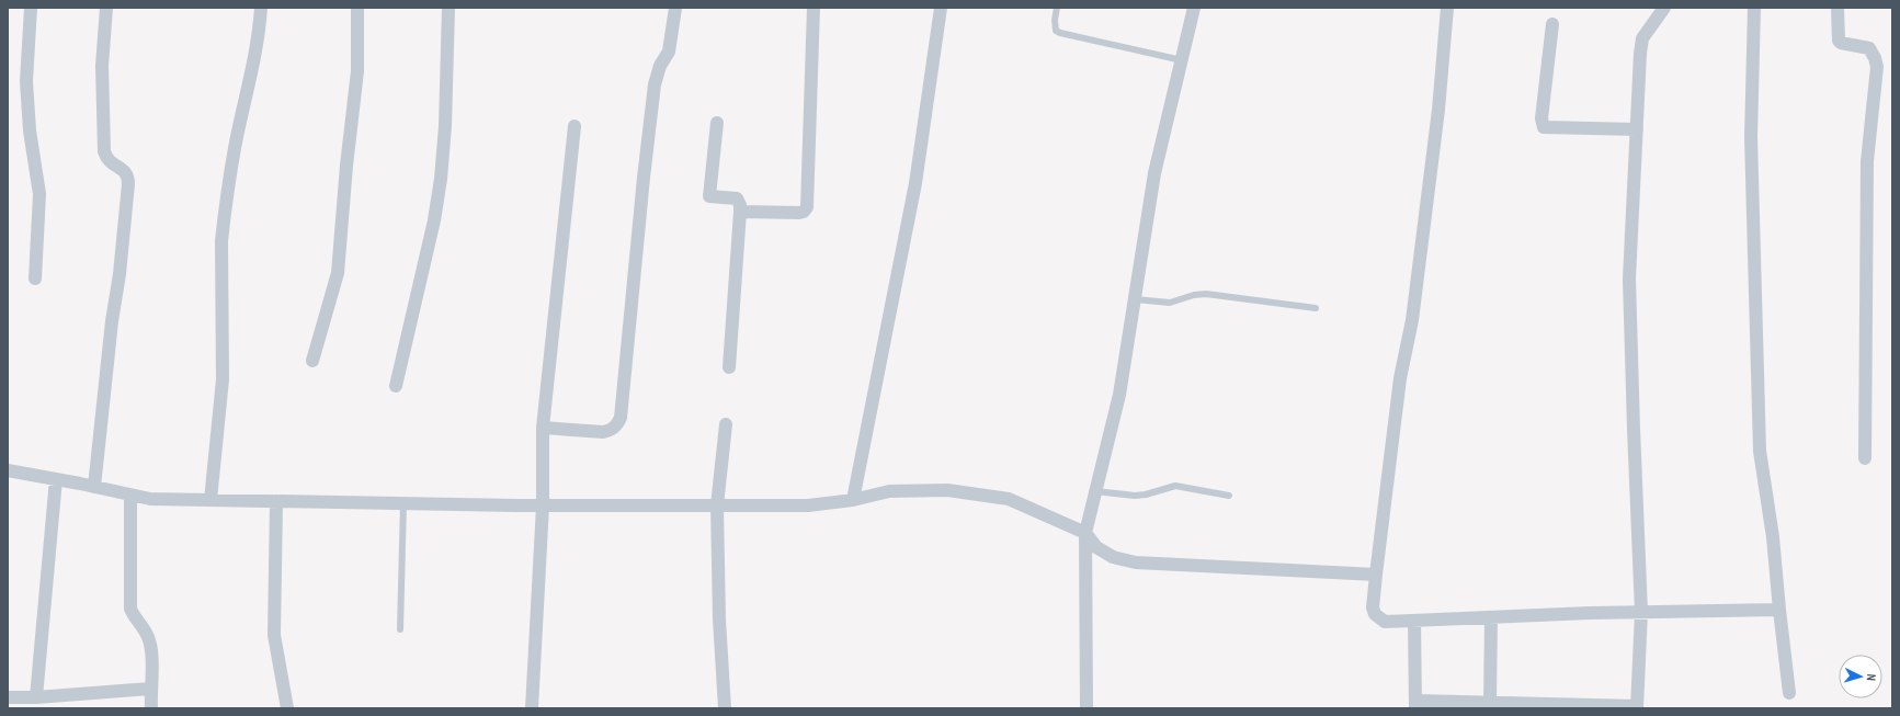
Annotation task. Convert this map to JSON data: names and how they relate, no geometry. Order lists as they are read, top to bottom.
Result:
{
  "north": "right"
}
